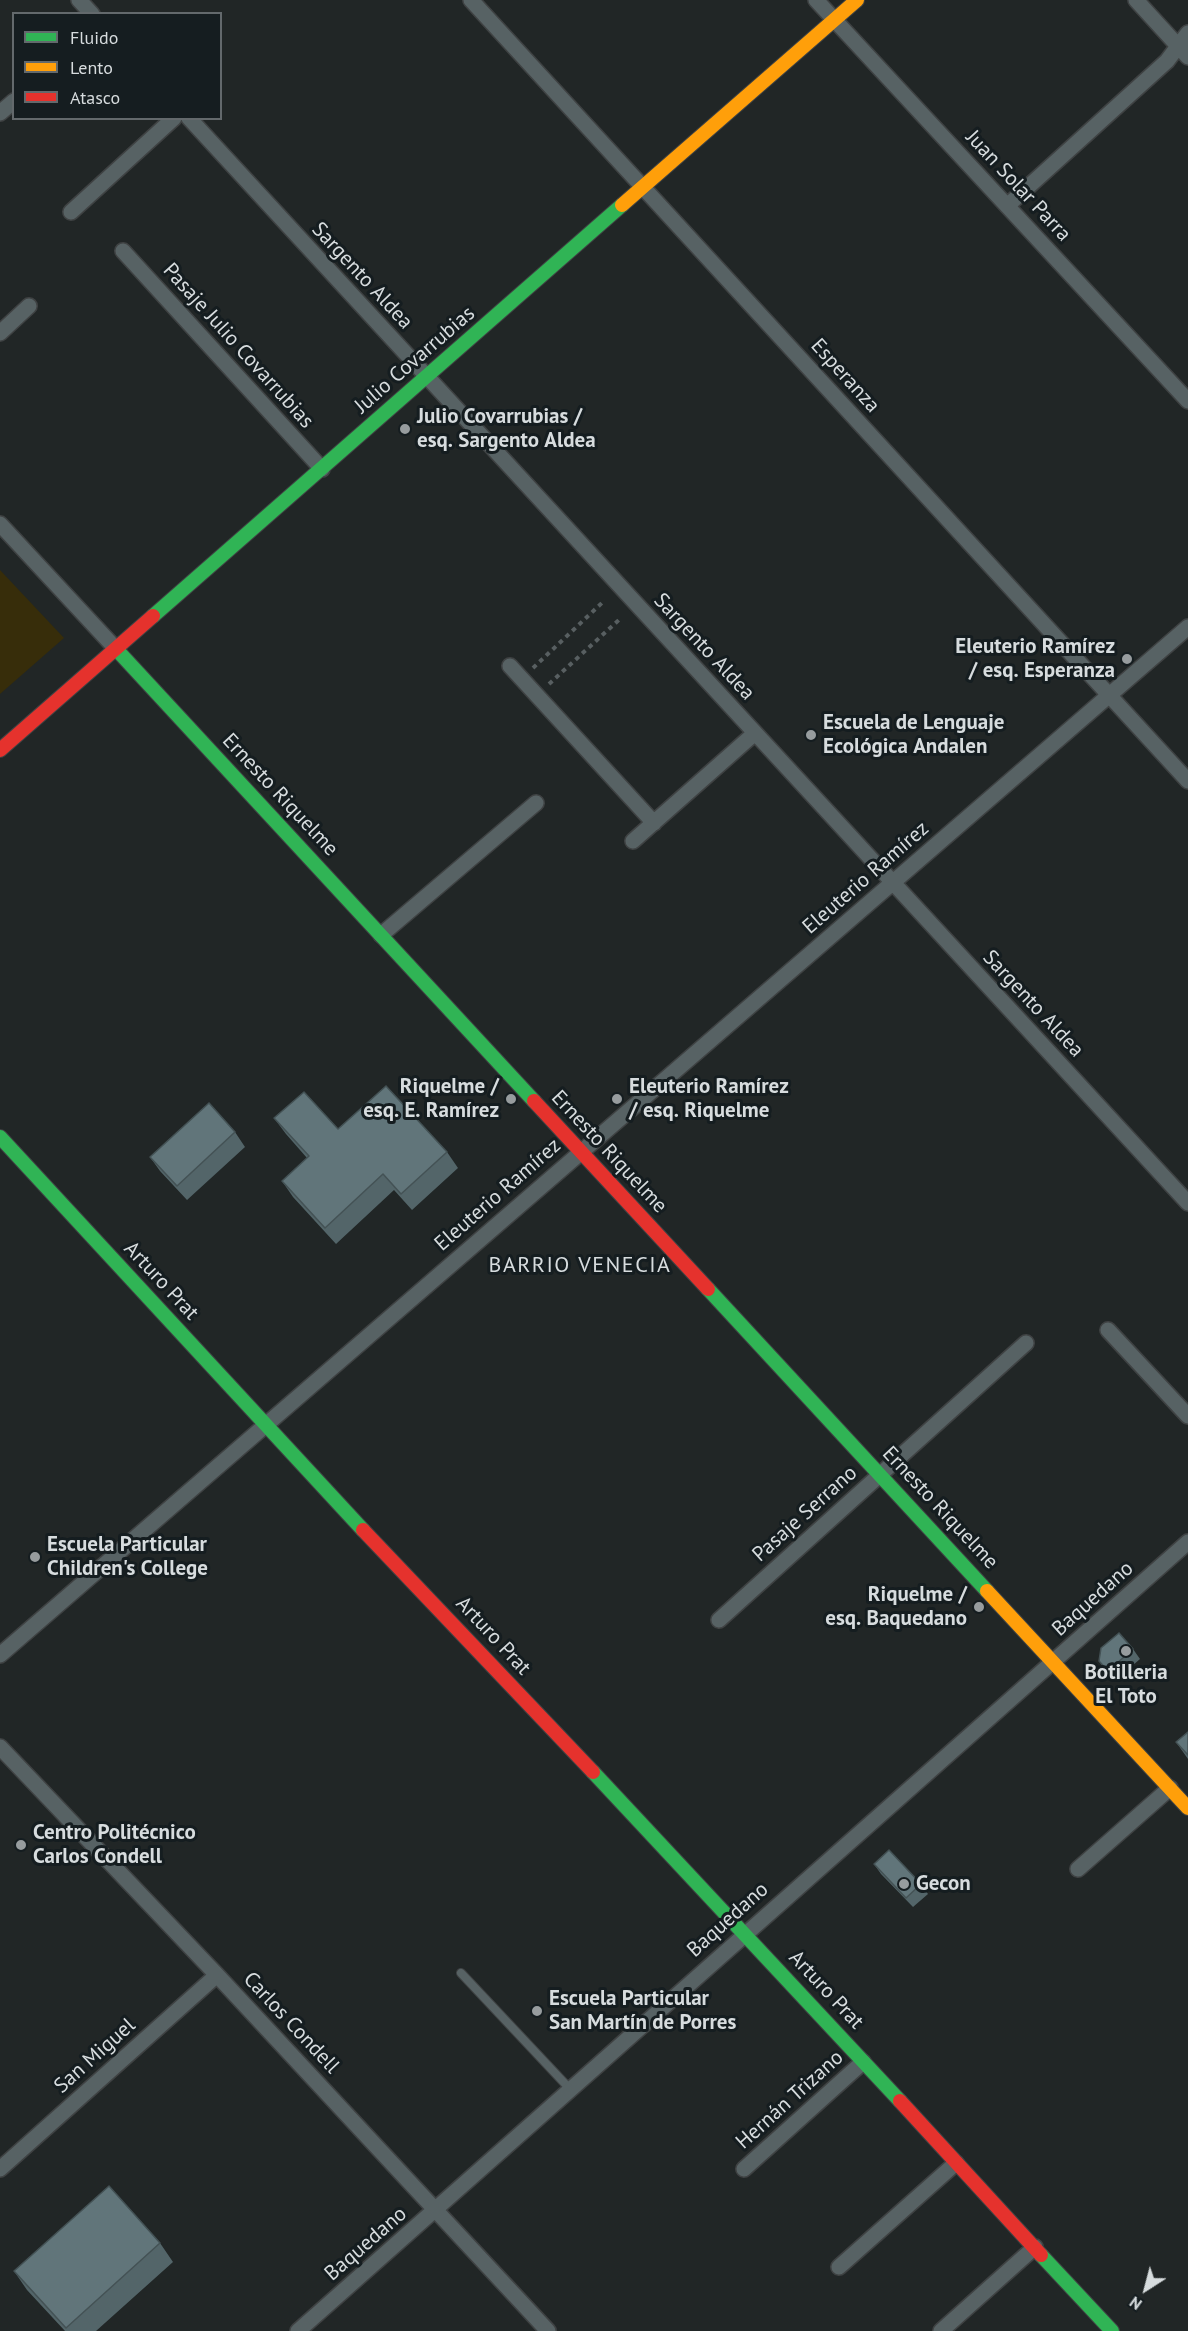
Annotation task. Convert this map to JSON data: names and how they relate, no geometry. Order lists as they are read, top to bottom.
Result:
{
  "streets": {
    "street": [
      "Juan Solar Parra",
      "Sargento Aldea",
      "Pasaje Julio Covarrubias",
      "Julio Covarrubias",
      "Esperanza",
      "Ernesto Riquelme",
      "Eleuterio Ramírez",
      "Arturo Prat",
      "Pasaje Serrano",
      "Baquedano",
      "Carlos Condell",
      "San Miguel",
      "Hernán Trizano"
    ]
  },
  "crossings": [
    ["Juan Solar Parra", "Julio Covarrubias"],
    ["Sargento Aldea", "Julio Covarrubias"],
    ["Sargento Aldea", "Eleuterio Ramírez"],
    ["Pasaje Julio Covarrubias", "Julio Covarrubias"],
    ["Julio Covarrubias", "Esperanza"],
    ["Julio Covarrubias", "Ernesto Riquelme"],
    ["Esperanza", "Eleuterio Ramírez"],
    ["Ernesto Riquelme", "Eleuterio Ramírez"],
    ["Ernesto Riquelme", "Pasaje Serrano"],
    ["Ernesto Riquelme", "Baquedano"],
    ["Eleuterio Ramírez", "Arturo Prat"],
    ["Arturo Prat", "Baquedano"],
    ["Arturo Prat", "Hernán Trizano"],
    ["Baquedano", "Carlos Condell"],
    ["Carlos Condell", "San Miguel"]
  ],
  "districts": ["BARRIO VENECIA"],
  "places": [
    "Julio Covarrubias / esq. Sargento Aldea",
    "Eleuterio Ramírez / esq. Esperanza",
    "Escuela de Lenguaje Ecológica Andalen",
    "Riquelme / esq. E. Ramírez",
    "Eleuterio Ramírez / esq. Riquelme",
    "Escuela Particular Children's College",
    "Riquelme / esq. Baquedano",
    "Botilleria El Toto",
    "Centro Politécnico Carlos Condell",
    "Gecon",
    "Escuela Particular San Martín de Porres"
  ],
  "legend": ["Fluido", "Lento", "Atasco"],
  "north": "bottom left"
}
